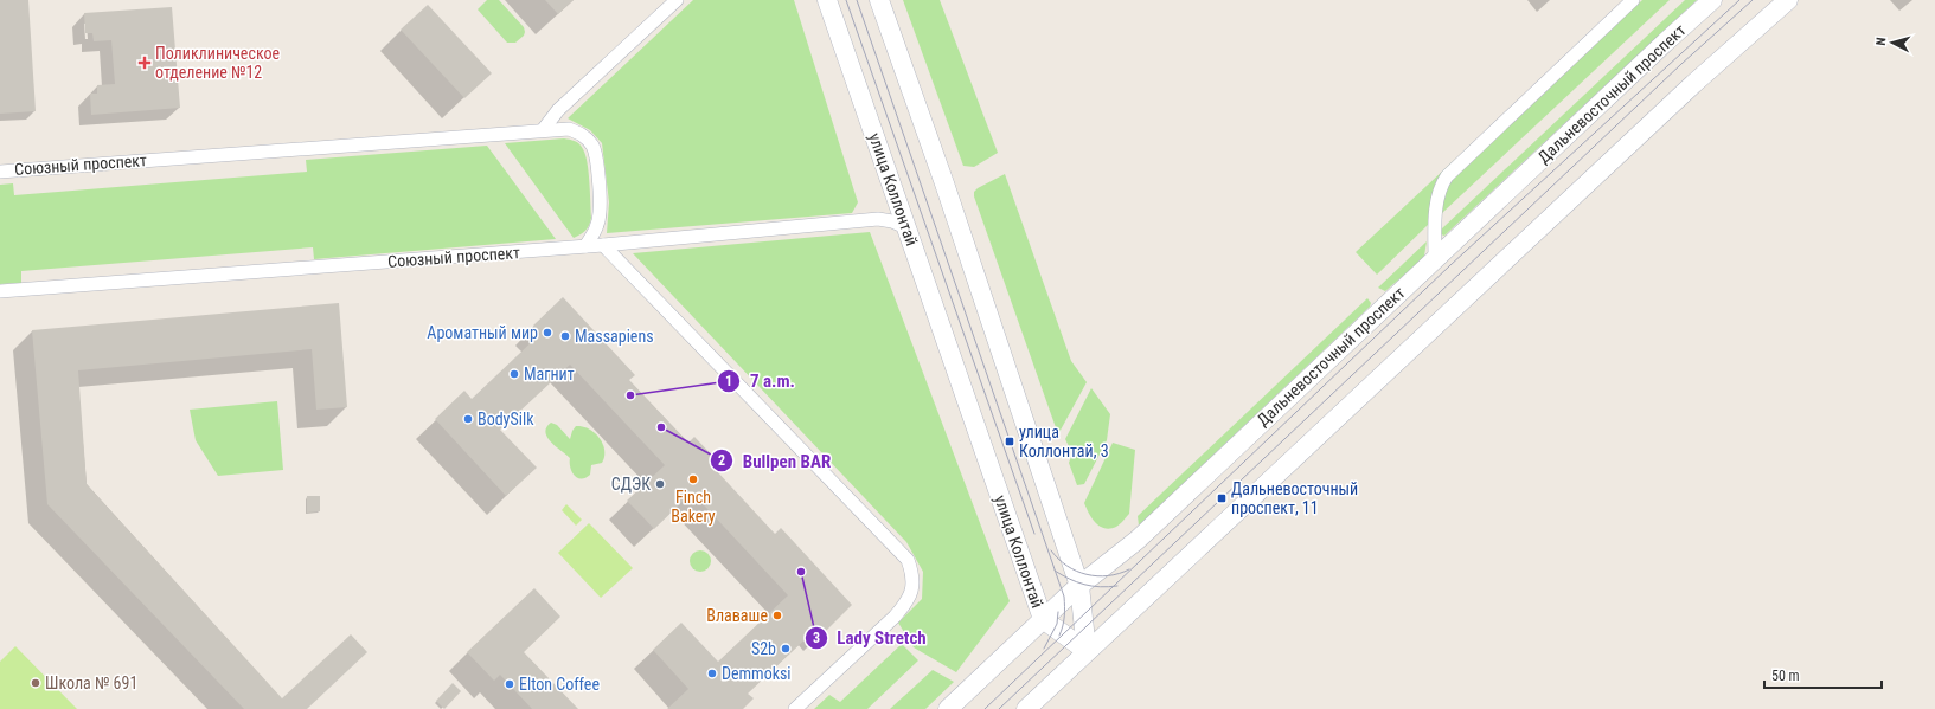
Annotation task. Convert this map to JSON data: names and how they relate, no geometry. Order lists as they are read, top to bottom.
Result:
{
  "streets": {
    "main road": ["Дальневосточный проспект", "улица Коллонтай"],
    "street": ["Союзный проспект"]
  },
  "crossings": [
    ["Дальневосточный проспект", "улица Коллонтай"],
    ["Союзный проспект", "улица Коллонтай"]
  ],
  "places": {
    "health": ["Поликлиническое отделение №12"],
    "other": [
      "Ароматный мир",
      "Massapiens",
      "Магнит",
      "7 a.m.",
      "BodySilk",
      "Bullpen BAR",
      "Finch Bakery",
      "СДЭК",
      "Lady Stretch",
      "Влаваше",
      "S2b",
      "Demmoksi",
      "Школа № 691",
      "Elton Coffee"
    ],
    "transit": ["улица Коллонтай, 3", "Дальневосточный проспект, 11"]
  },
  "scale_bar": "50 m",
  "north": "left"
}
